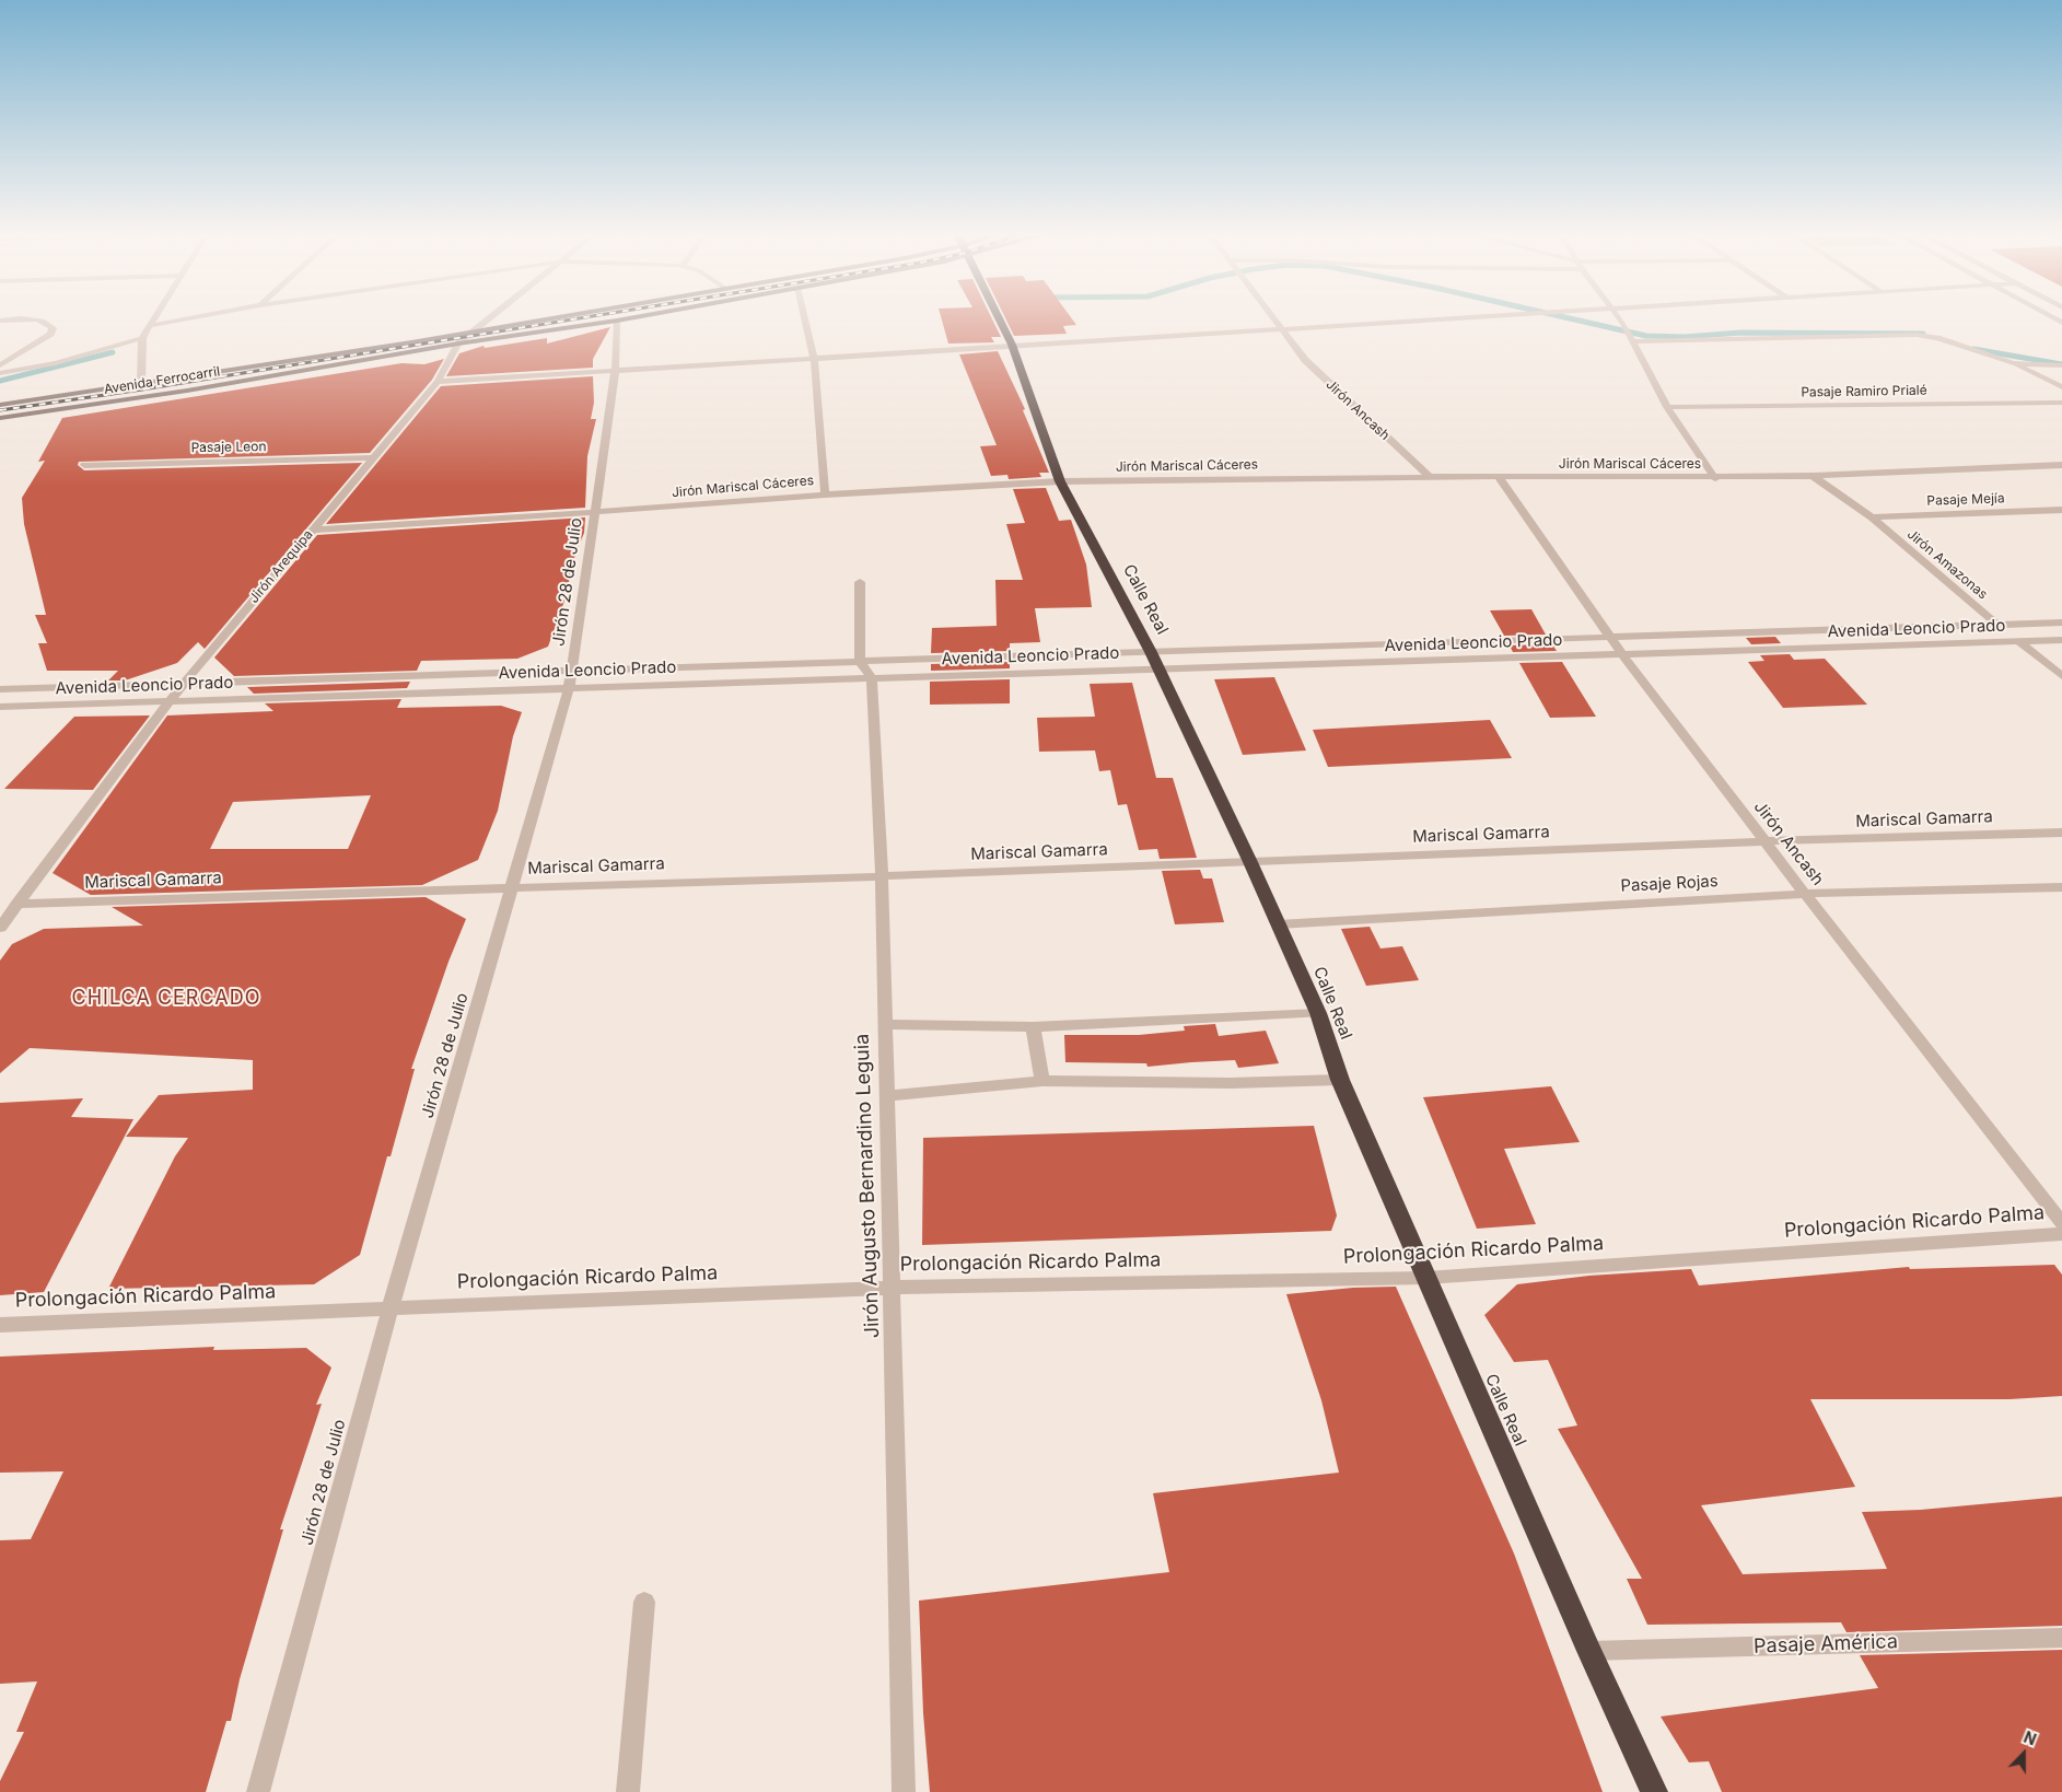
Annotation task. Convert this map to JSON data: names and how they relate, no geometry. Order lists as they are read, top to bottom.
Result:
{
  "streets": {
    "highway": ["Calle Real"],
    "main road": ["Avenida Ferrocarril"],
    "street": [
      "Pasaje Ramiro Prialé",
      "Jirón Ancash",
      "Pasaje Leon",
      "Jirón Mariscal Cáceres",
      "Pasaje Mejía",
      "Jirón Amazonas",
      "Jirón Arequipa",
      "Jirón 28 de Julio",
      "Avenida Leoncio Prado",
      "Mariscal Gamarra",
      "Pasaje Rojas",
      "Jirón Augusto Bernardino Leguia",
      "Prolongación Ricardo Palma",
      "Pasaje América"
    ]
  },
  "crossings": [
    ["Avenida Ferrocarril", "Jirón Arequipa"],
    ["Avenida Ferrocarril", "Jirón 28 de Julio"],
    ["Jirón Ancash", "Jirón Mariscal Cáceres"],
    ["Jirón Ancash", "Avenida Leoncio Prado"],
    ["Jirón Ancash", "Mariscal Gamarra"],
    ["Jirón Ancash", "Pasaje Rojas"],
    ["Pasaje Leon", "Jirón Arequipa"],
    ["Jirón Mariscal Cáceres", "Jirón Amazonas"],
    ["Jirón Mariscal Cáceres", "Jirón Arequipa"],
    ["Jirón Mariscal Cáceres", "Jirón 28 de Julio"],
    ["Jirón Mariscal Cáceres", "Calle Real"],
    ["Pasaje Mejía", "Jirón Amazonas"],
    ["Jirón Amazonas", "Avenida Leoncio Prado"],
    ["Jirón Arequipa", "Avenida Leoncio Prado"],
    ["Jirón Arequipa", "Mariscal Gamarra"],
    ["Jirón 28 de Julio", "Avenida Leoncio Prado"],
    ["Jirón 28 de Julio", "Mariscal Gamarra"],
    ["Jirón 28 de Julio", "Prolongación Ricardo Palma"],
    ["Calle Real", "Avenida Leoncio Prado"],
    ["Calle Real", "Mariscal Gamarra"],
    ["Calle Real", "Pasaje Rojas"],
    ["Calle Real", "Prolongación Ricardo Palma"],
    ["Calle Real", "Pasaje América"],
    ["Avenida Leoncio Prado", "Jirón Augusto Bernardino Leguia"],
    ["Mariscal Gamarra", "Jirón Augusto Bernardino Leguia"],
    ["Jirón Augusto Bernardino Leguia", "Prolongación Ricardo Palma"]
  ],
  "districts": ["CHILCA CERCADO"],
  "north": "top"
}
